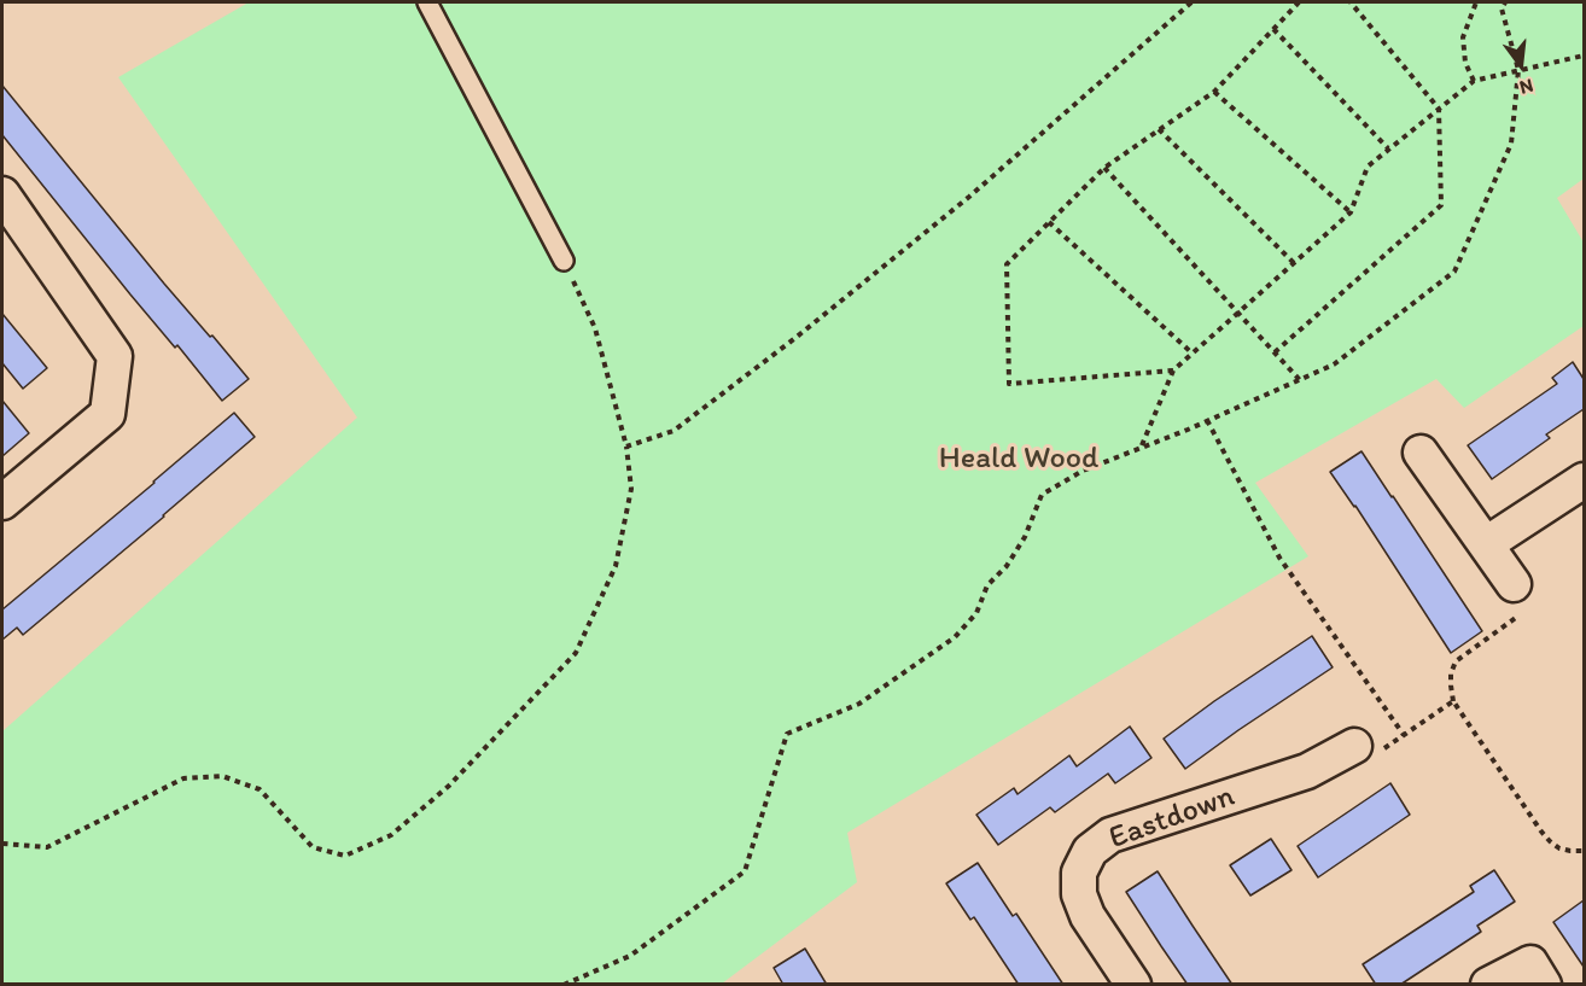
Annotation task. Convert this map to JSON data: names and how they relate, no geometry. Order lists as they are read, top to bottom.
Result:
{
  "streets": {
    "street": ["Eastdown"]
  },
  "parks": ["Heald Wood"],
  "north": "bottom"
}
